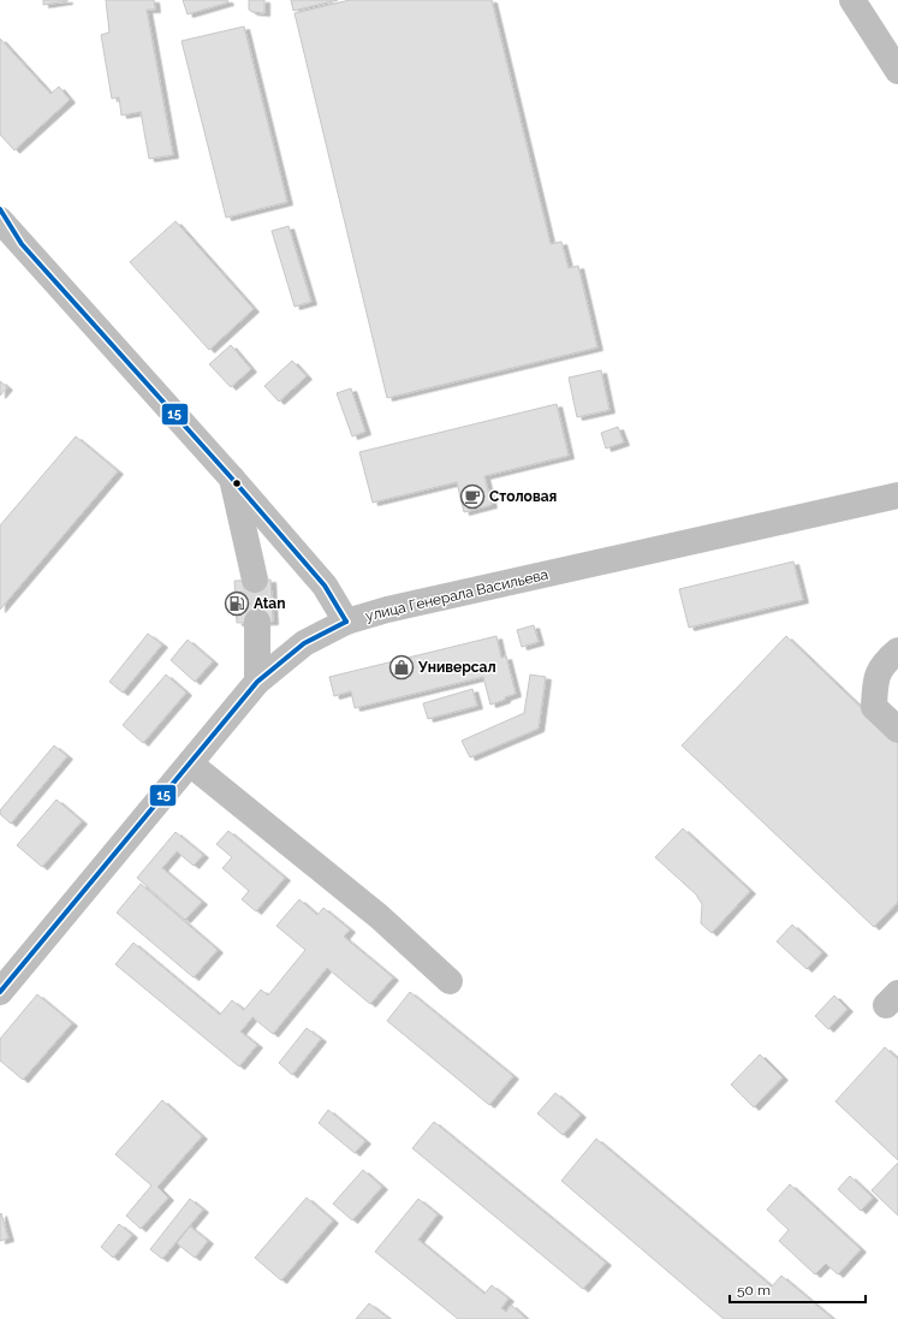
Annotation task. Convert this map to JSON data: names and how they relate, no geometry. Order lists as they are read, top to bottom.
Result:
{
  "streets": {
    "main road": ["улица Генерала Васильева"]
  },
  "places": {
    "cafe": ["Столовая"],
    "fuel station": ["Atan"],
    "shop": ["Универсал"]
  },
  "lines": ["transit line 15"],
  "scale_bar": "50 m"
}
